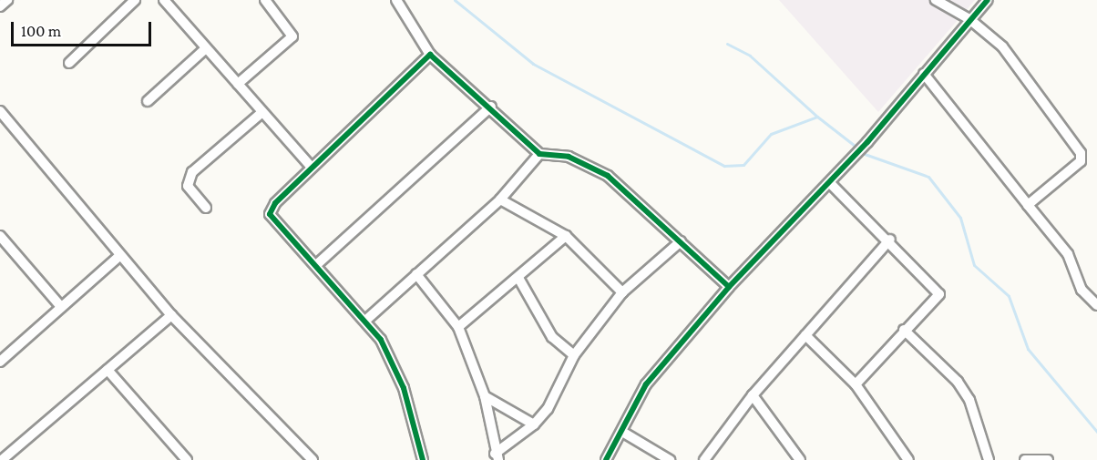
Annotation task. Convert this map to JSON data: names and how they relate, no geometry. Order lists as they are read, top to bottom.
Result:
{
  "scale_bar": "100 m"
}
